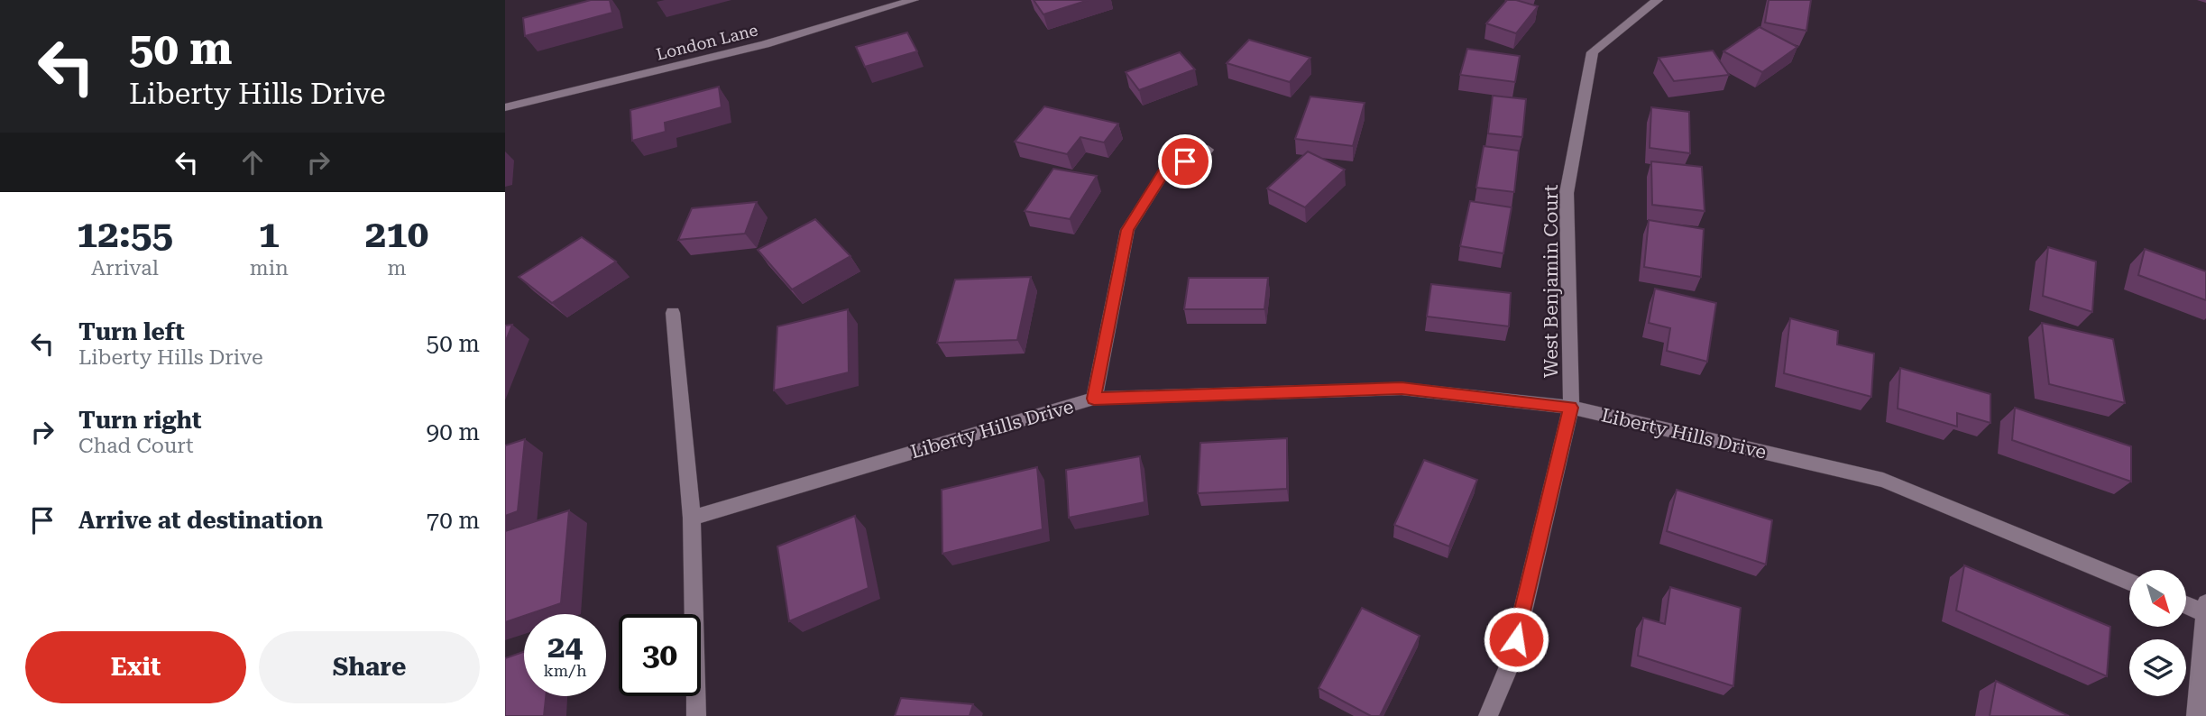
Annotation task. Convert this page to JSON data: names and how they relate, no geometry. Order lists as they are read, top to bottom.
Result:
{
  "streets": {
    "street": ["London Lane", "West Benjamin Court", "Liberty Hills Drive"]
  },
  "crossings": [
    ["West Benjamin Court", "Liberty Hills Drive"]
  ],
  "north": "bottom right",
  "page": {
    "turn": ["50 m", "Liberty Hills Drive"],
    "eta": [
      "12:55",
      "Arrival",
      "1",
      "min",
      "210",
      "m"
    ],
    "list": [
      {
        "name": "Turn left",
        "note": "Liberty Hills Drive",
        "value": "50 m"
      },
      {
        "name": "Turn right",
        "note": "Chad Court",
        "value": "90 m"
      },
      {
        "name": "Arrive at destination",
        "value": "70 m"
      }
    ],
    "speed": "24 km/h",
    "limit": "30",
    "buttons": ["Exit", "Share"]
  }
}
